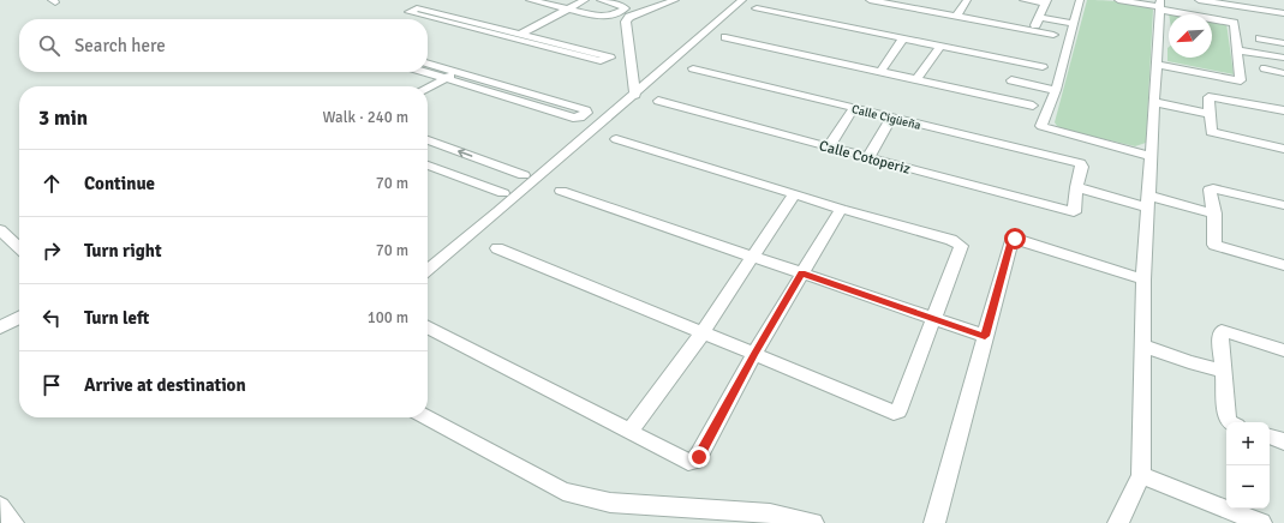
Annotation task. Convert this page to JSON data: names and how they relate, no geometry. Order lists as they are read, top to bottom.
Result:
{
  "streets": {
    "street": ["Calle Cigüeña", "Calle Cotoperiz"]
  },
  "crossings": [
    ["Calle Cigüeña", "Calle Cotoperiz"]
  ],
  "north": "bottom left",
  "page": {
    "search": "Search here",
    "heading": ["3 min", "Walk · 240 m"],
    "list": [
      ["Continue", "70 m"],
      ["Turn right", "70 m"],
      ["Turn left", "100 m"],
      "Arrive at destination"
    ],
    "map_buttons": ["+", "−"]
  }
}
